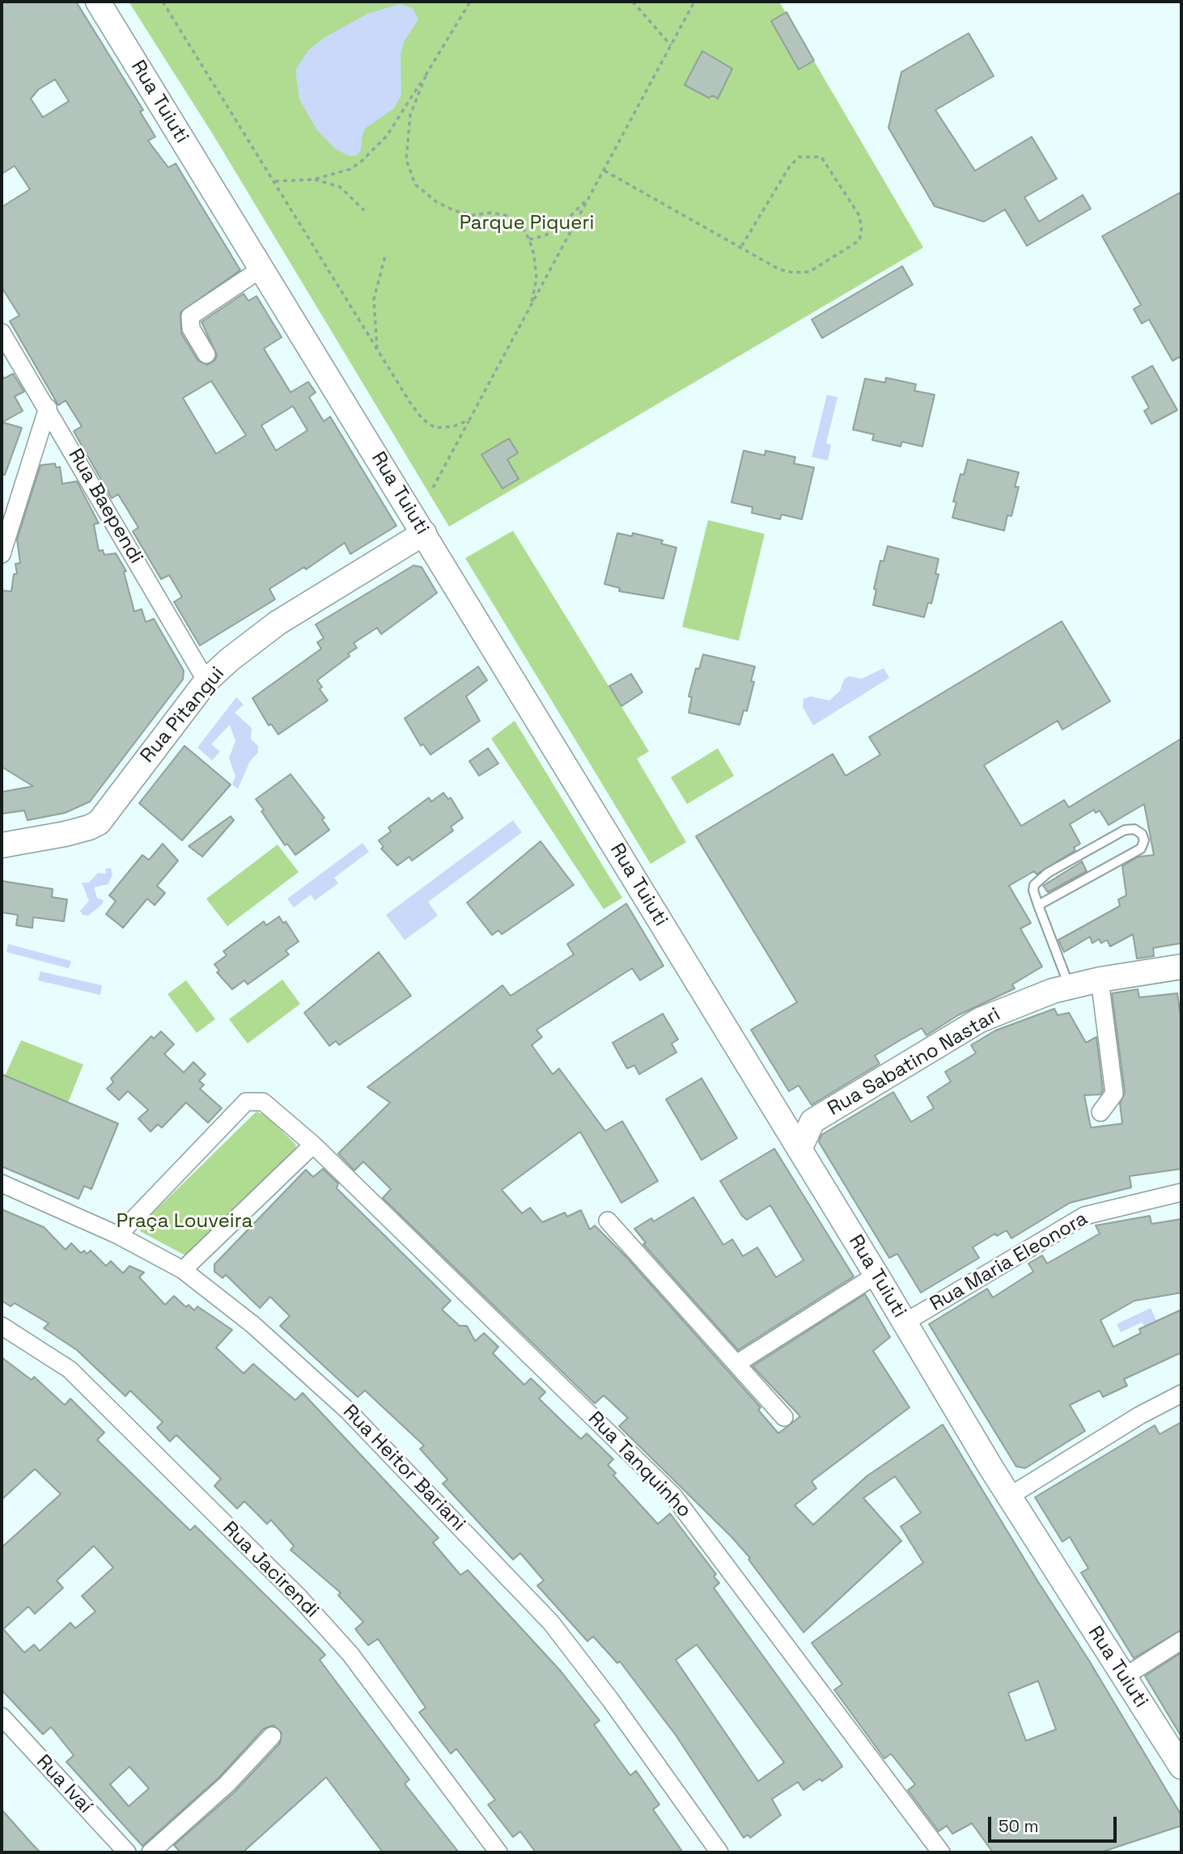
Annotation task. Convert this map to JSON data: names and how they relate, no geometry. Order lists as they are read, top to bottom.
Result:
{
  "streets": {
    "street": [
      "Rua Tuiuti",
      "Rua Baependi",
      "Rua Pitangui",
      "Rua Sabatino Nastari",
      "Rua Maria Eleonora",
      "Rua Tanquinho",
      "Rua Heitor Bariani",
      "Rua Jacirendi",
      "Rua Ivaí"
    ]
  },
  "crossings": [
    ["Rua Tuiuti", "Rua Pitangui"],
    ["Rua Tuiuti", "Rua Sabatino Nastari"],
    ["Rua Tuiuti", "Rua Maria Eleonora"],
    ["Rua Baependi", "Rua Pitangui"]
  ],
  "parks": ["Parque Piqueri", "Praça Louveira"],
  "scale_bar": "50 m"
}
